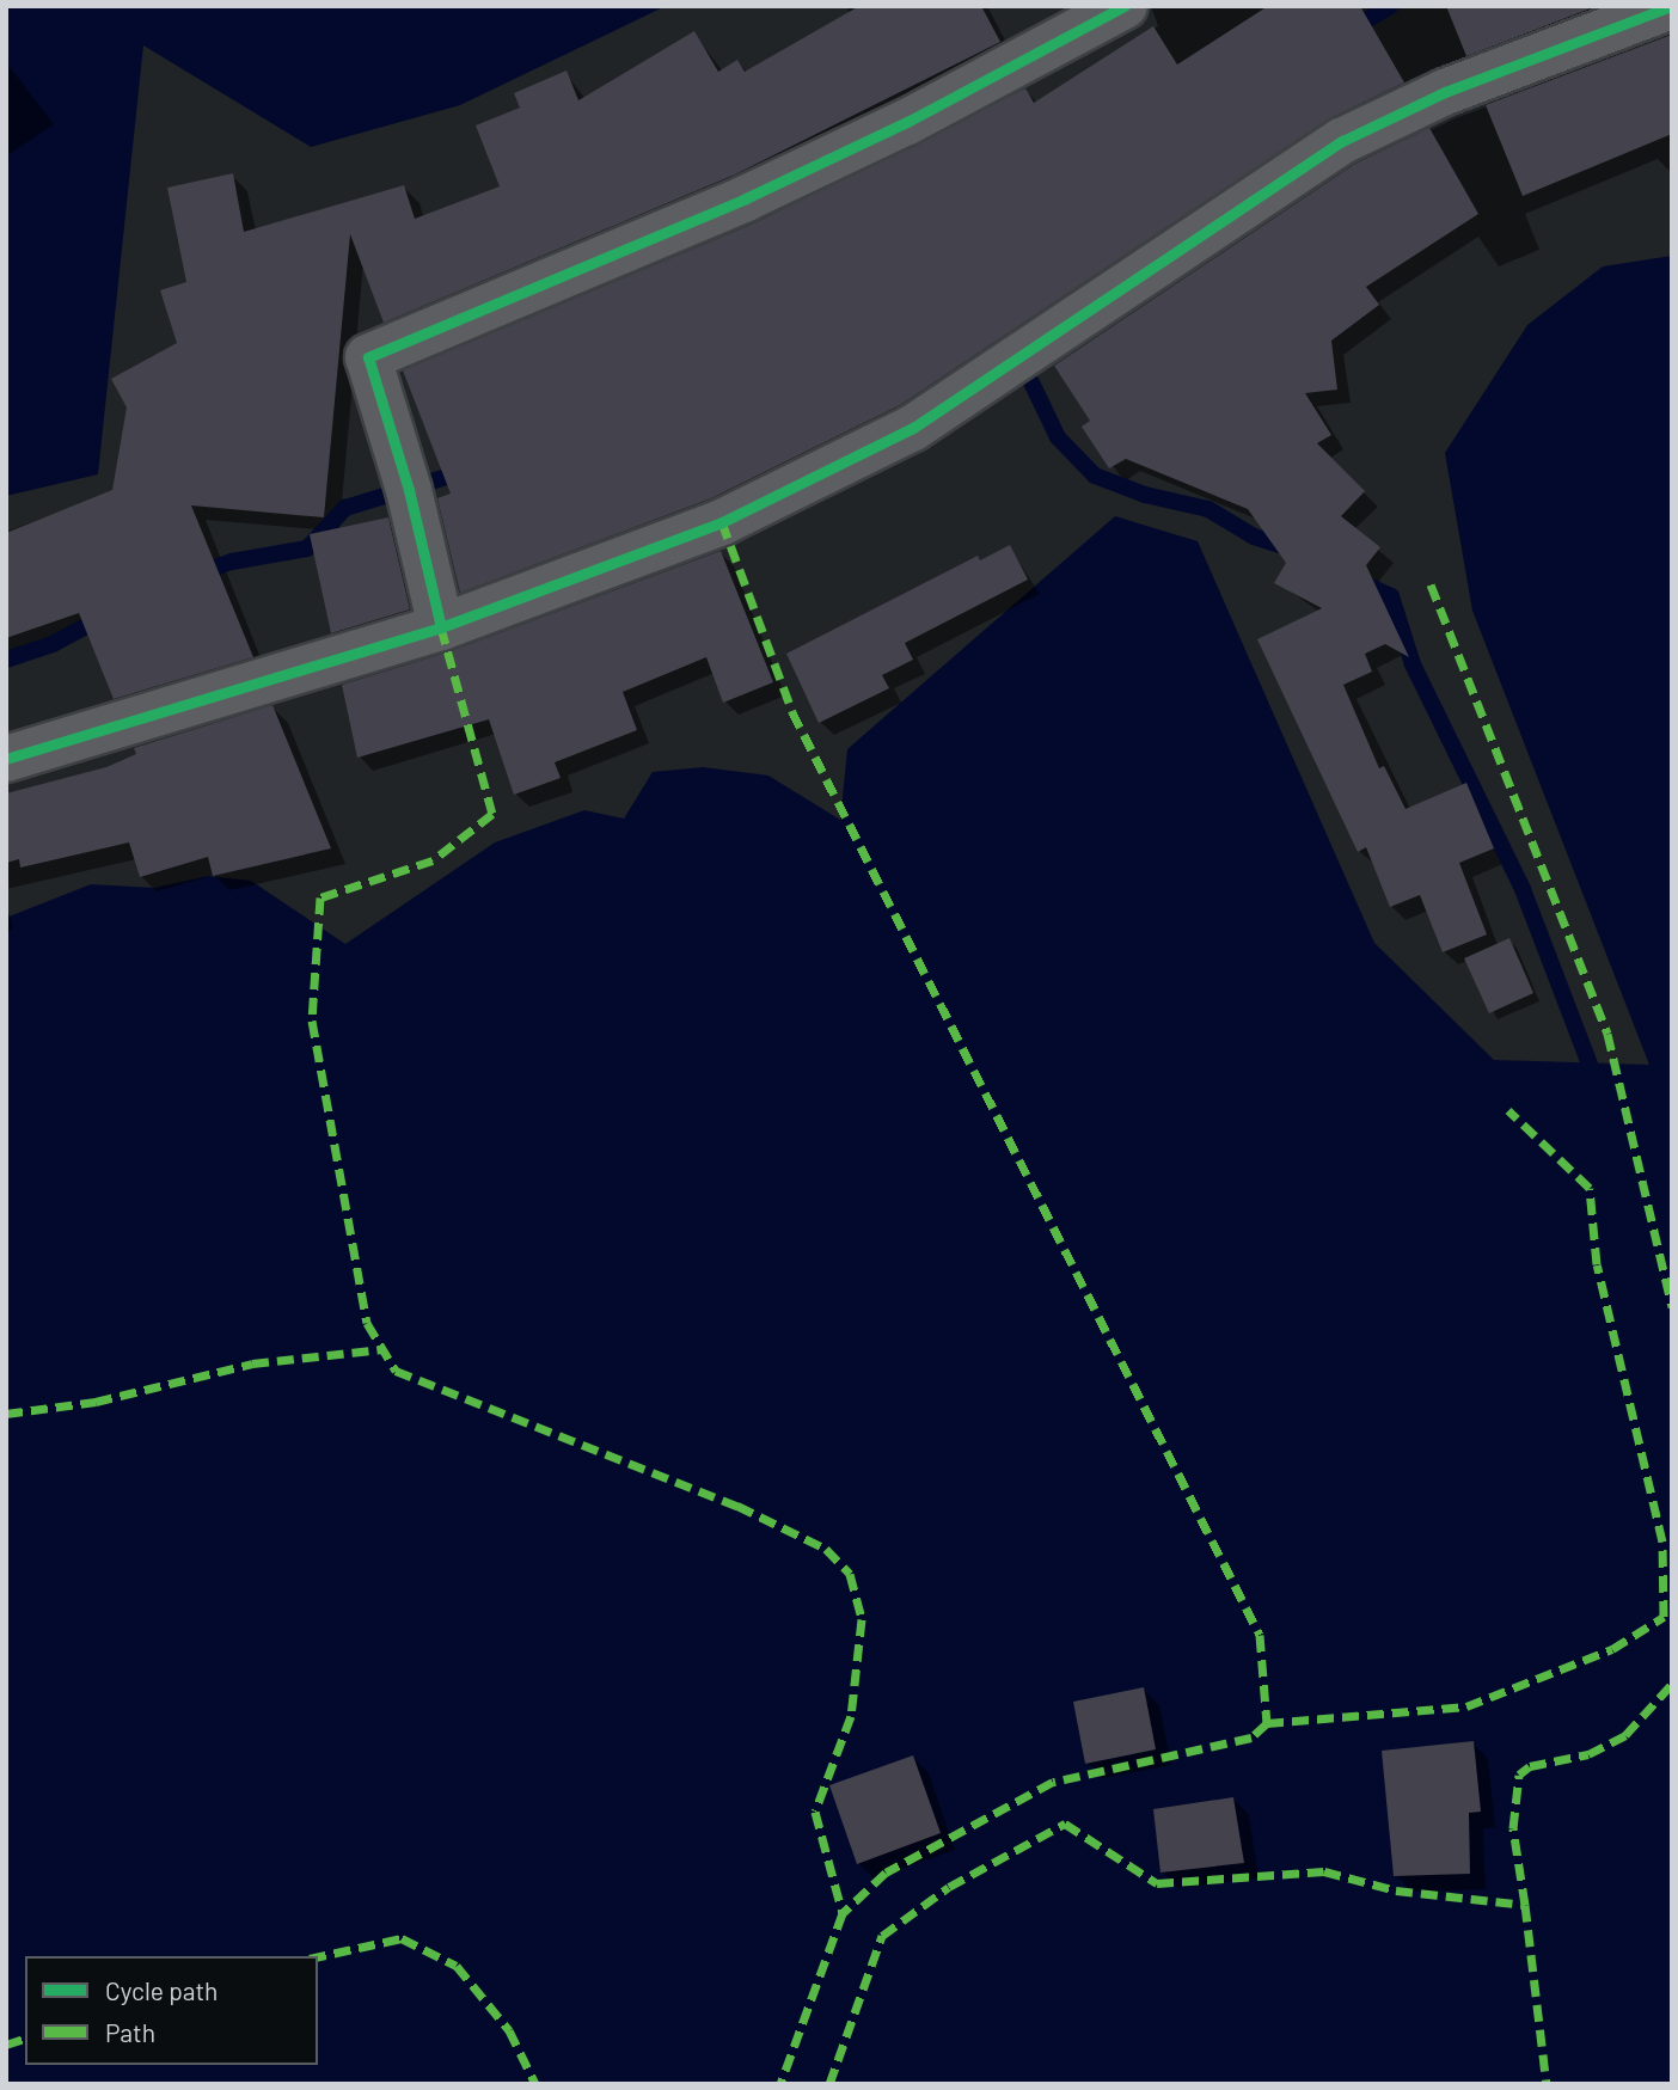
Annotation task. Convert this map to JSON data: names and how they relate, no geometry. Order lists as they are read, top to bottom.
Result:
{
  "legend": ["Cycle path", "Path"]
}
